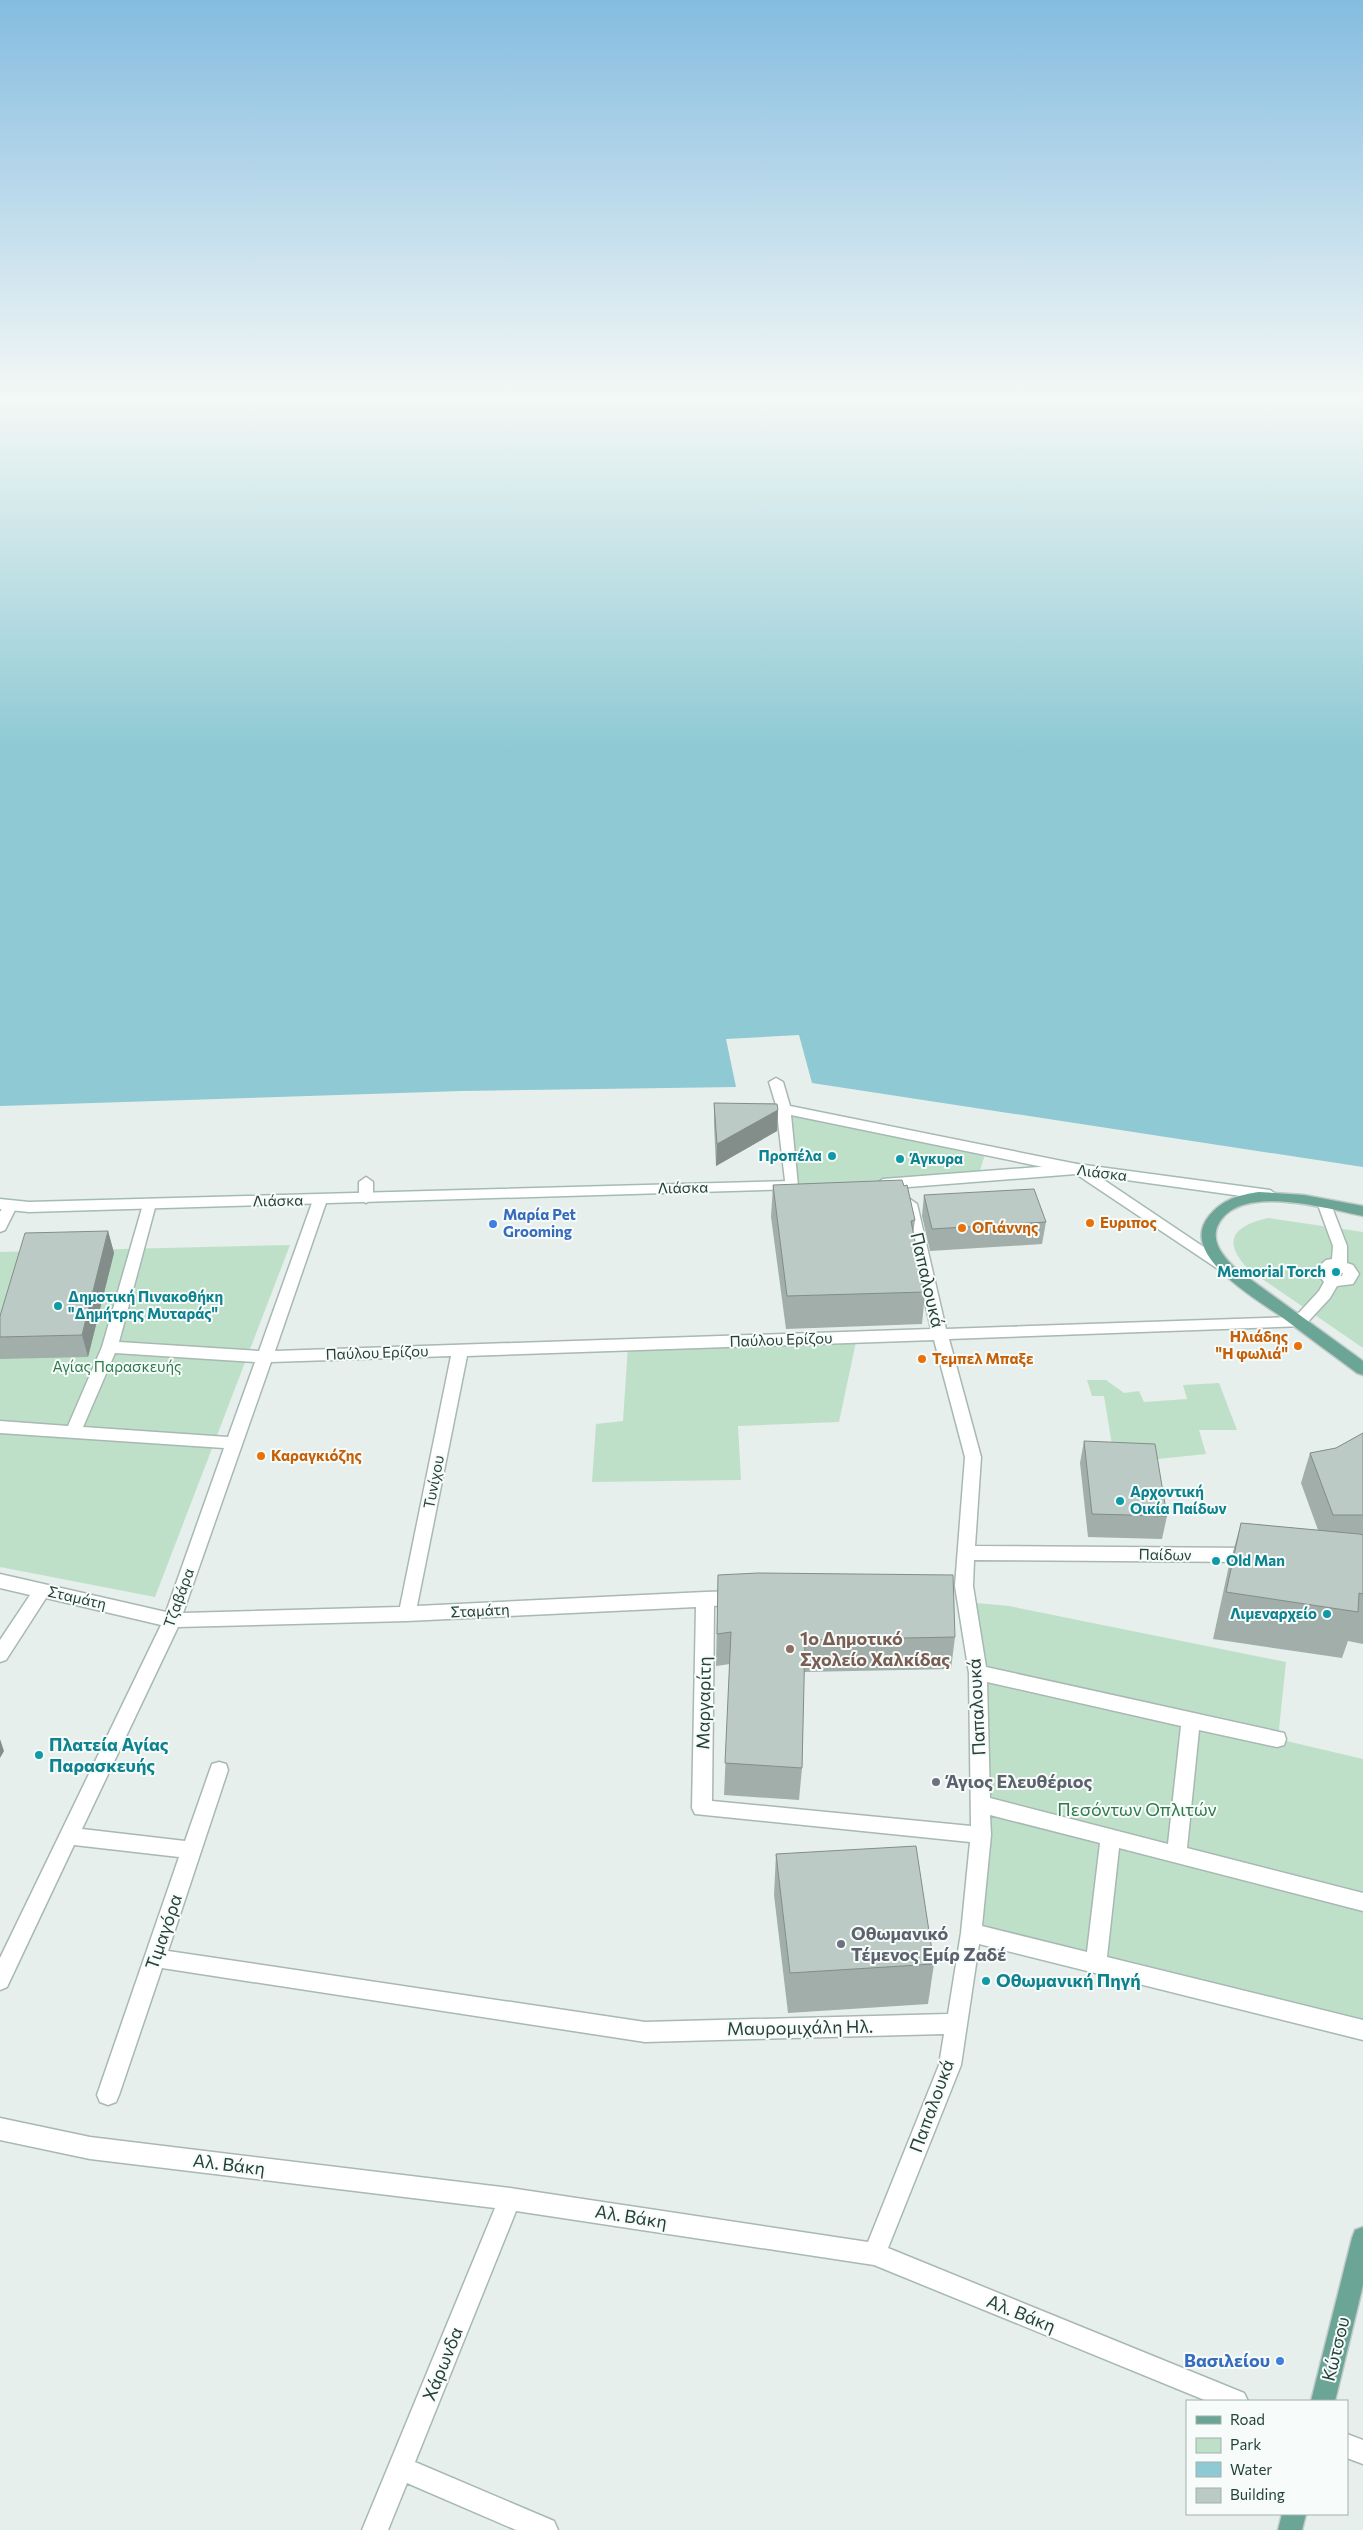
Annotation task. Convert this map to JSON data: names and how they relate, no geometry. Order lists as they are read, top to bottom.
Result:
{
  "streets": {
    "main road": ["Λιάσκα", "Κώτσου"],
    "street": [
      "Παπαλουκά",
      "Παύλου Ερίζου",
      "Τυνίχου",
      "Παίδων",
      "Σταμάτη",
      "Τζαβάρα",
      "Μαργαρίτη",
      "Τιμαγόρα",
      "Μαυρομιχάλη Ηλ.",
      "Αλ. Βάκη",
      "Χάρωνδα"
    ]
  },
  "crossings": [
    ["Λιάσκα", "Παπαλουκά"],
    ["Λιάσκα", "Τζαβάρα"],
    ["Παπαλουκά", "Παύλου Ερίζου"],
    ["Παπαλουκά", "Παίδων"],
    ["Παπαλουκά", "Μαργαρίτη"],
    ["Παπαλουκά", "Μαυρομιχάλη Ηλ."],
    ["Παπαλουκά", "Αλ. Βάκη"],
    ["Παύλου Ερίζου", "Τυνίχου"],
    ["Παύλου Ερίζου", "Τζαβάρα"],
    ["Τυνίχου", "Σταμάτη"],
    ["Σταμάτη", "Τζαβάρα"],
    ["Σταμάτη", "Μαργαρίτη"],
    ["Τιμαγόρα", "Μαυρομιχάλη Ηλ."],
    ["Αλ. Βάκη", "Χάρωνδα"]
  ],
  "parks": ["Αγίας Παρασκευής", "Πεσόντων Οπλιτών"],
  "places": [
    "Προπέλα",
    "Άγκυρα",
    "Ευριπος",
    "Μαρία Pet Grooming",
    "ΟΓιάννης",
    "Memorial Torch",
    "Δημοτική Πινακοθήκη \"Δημήτρης Μυταράς\"",
    "Ηλιάδης \"Η φωλιά\"",
    "Τεμπελ Μπαξε",
    "Καραγκιόζης",
    "Αρχοντική Οικία Παίδων",
    "Old Man",
    "Λιμεναρχείο",
    "1ο Δημοτικό Σχολείο Χαλκίδας",
    "Πλατεία Αγίας Παρασκευής",
    "Άγιος Ελευθέριος",
    "Οθωμανικό Τέμενος Εμίρ Ζαδέ",
    "Οθωμανική Πηγή",
    "Βασιλείου"
  ],
  "legend": [
    "Road",
    "Park",
    "Water",
    "Building"
  ]
}
